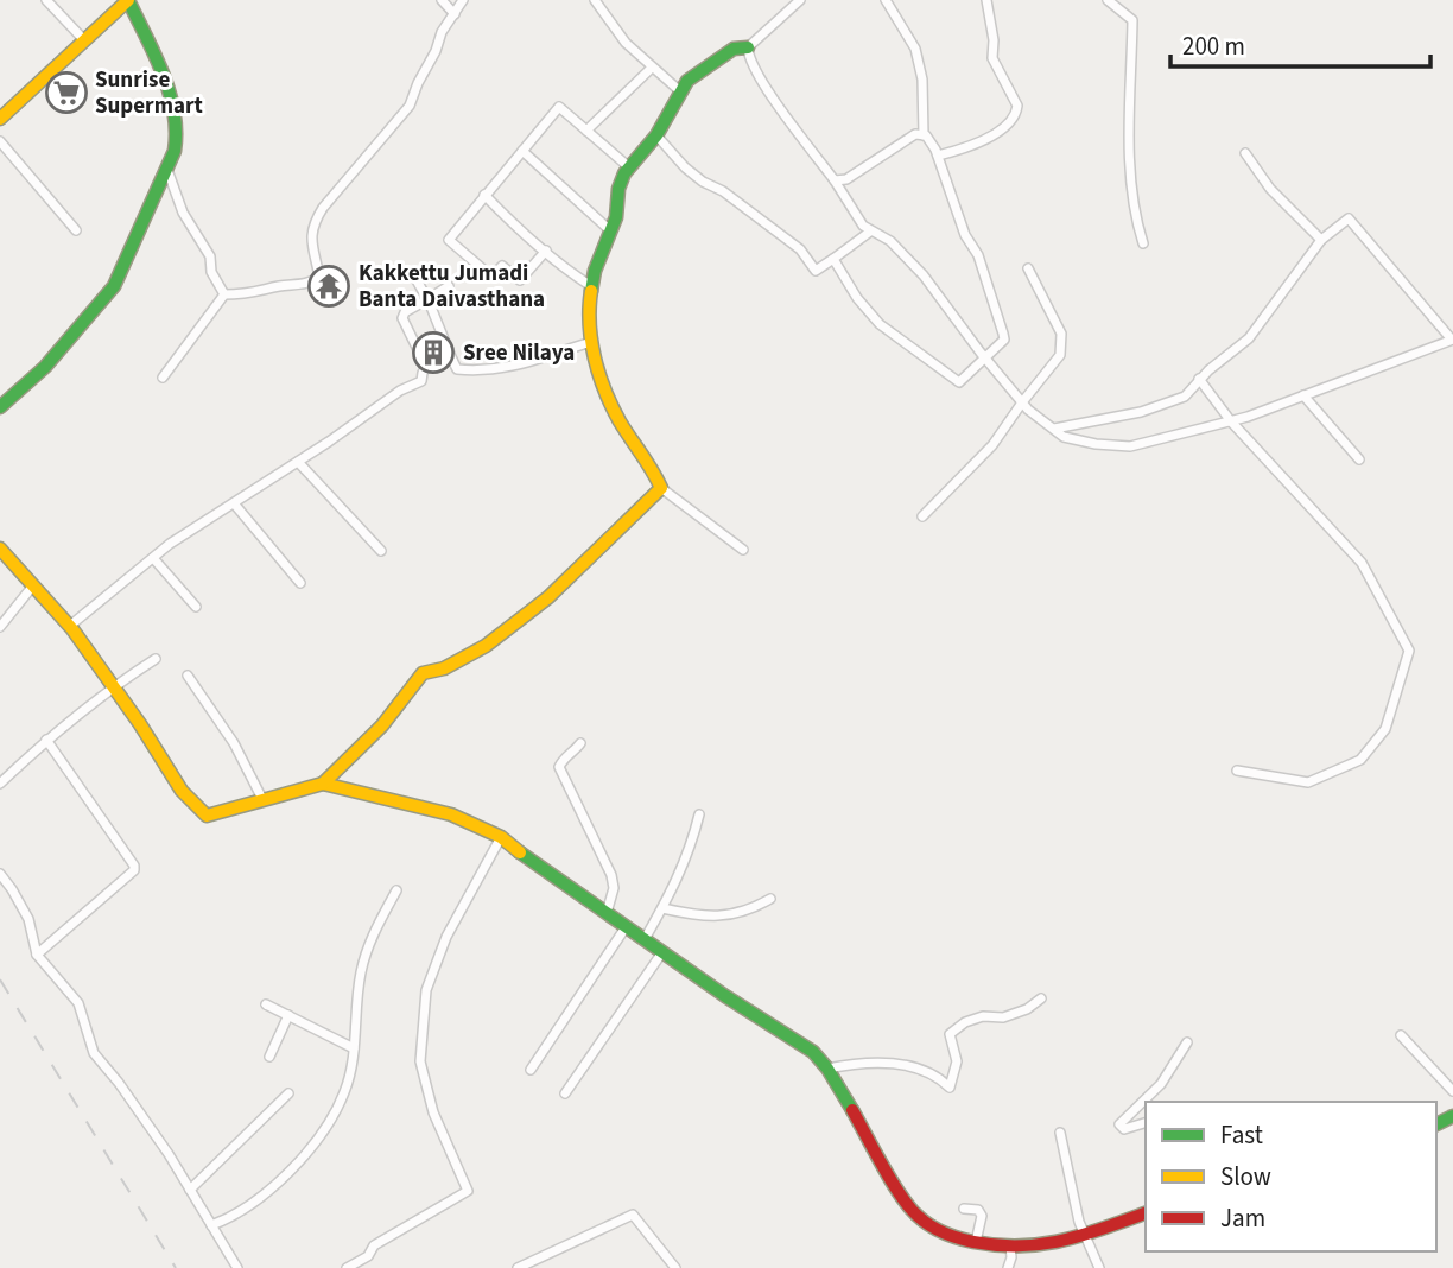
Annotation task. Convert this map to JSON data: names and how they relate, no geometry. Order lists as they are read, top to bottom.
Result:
{
  "places": {
    "supermarket": ["Sunrise Supermart"],
    "temple": ["Kakkettu Jumadi Banta Daivasthana"],
    "building": ["Sree Nilaya"]
  },
  "legend": ["Fast", "Slow", "Jam"],
  "scale_bar": "200 m"
}
